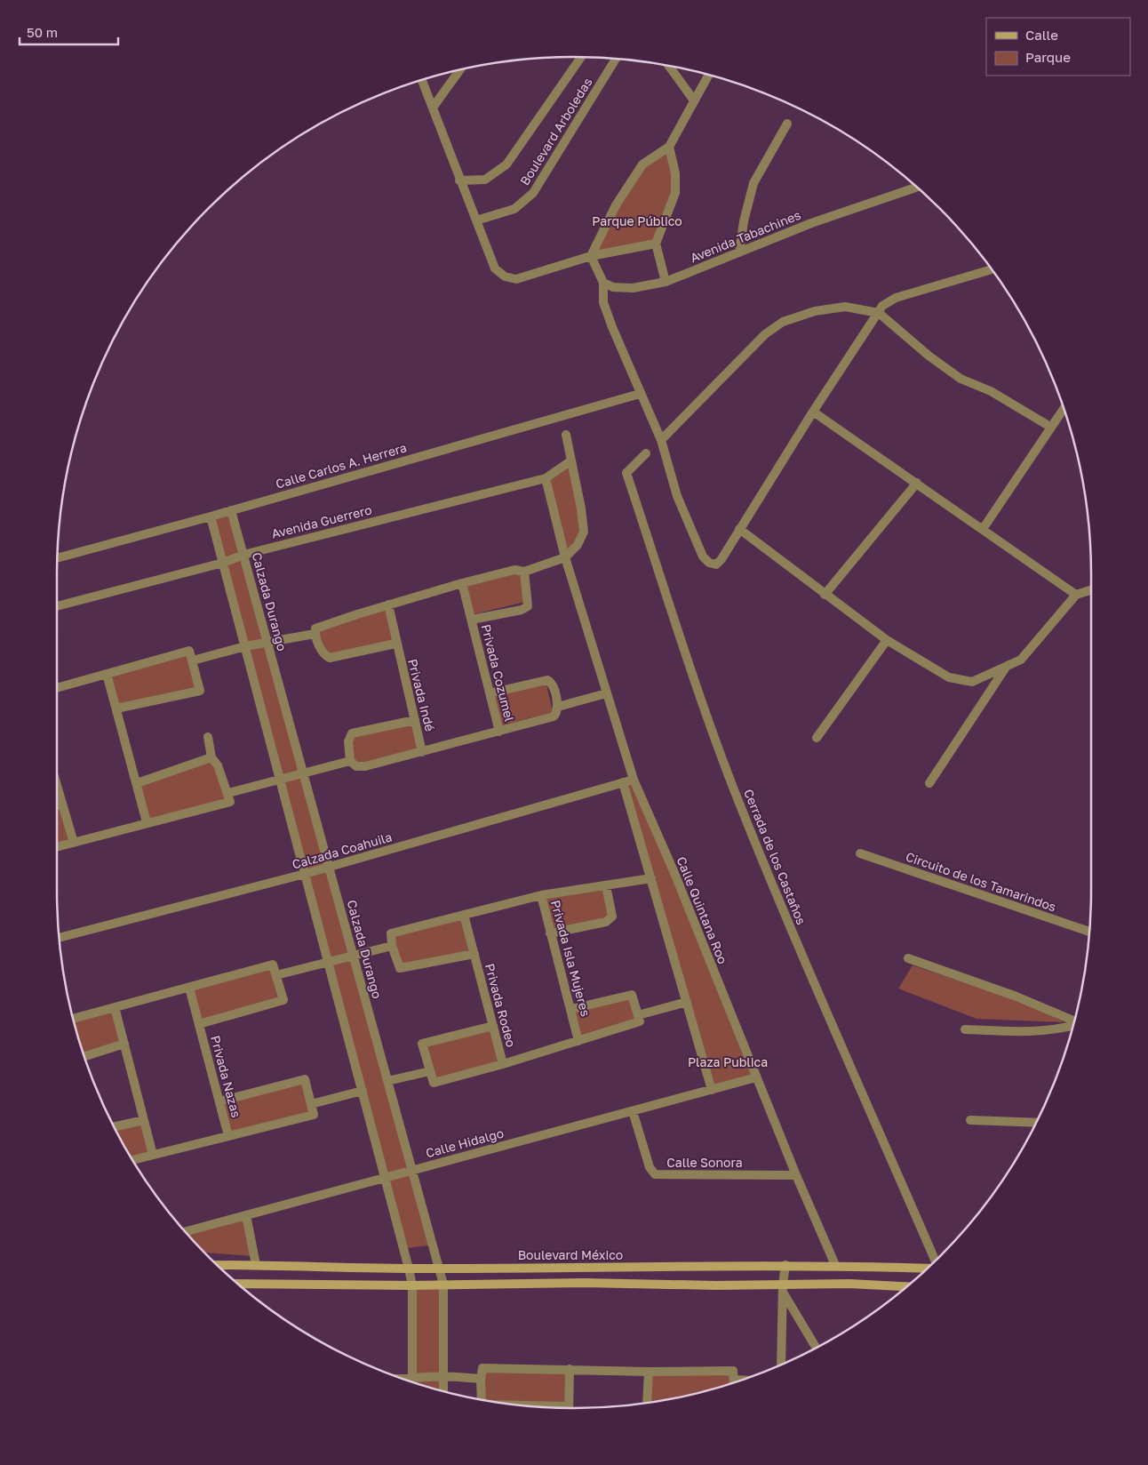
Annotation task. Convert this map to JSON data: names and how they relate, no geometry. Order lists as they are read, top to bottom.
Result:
{
  "streets": {
    "main road": ["Boulevard México"],
    "street": [
      "Boulevard Arboledas",
      "Avenida Tabachines",
      "Calle Carlos A. Herrera",
      "Avenida Guerrero",
      "Calzada Durango",
      "Privada Cozumel",
      "Privada Indé",
      "Calzada Coahuila",
      "Cerrada de los Castaños",
      "Circuito de los Tamarindos",
      "Calle Quintana Roo",
      "Privada Isla Mujeres",
      "Privada Rodeo",
      "Privada Nazas",
      "Calle Hidalgo",
      "Calle Sonora"
    ]
  },
  "crossings": [
    ["Calle Carlos A. Herrera", "Calzada Durango"],
    ["Avenida Guerrero", "Calzada Durango"],
    ["Avenida Guerrero", "Calle Quintana Roo"],
    ["Calzada Durango", "Calzada Coahuila"],
    ["Calzada Durango", "Calle Hidalgo"],
    ["Calzada Durango", "Boulevard México"],
    ["Calzada Coahuila", "Calle Quintana Roo"],
    ["Calle Quintana Roo", "Calle Hidalgo"],
    ["Calle Quintana Roo", "Calle Sonora"],
    ["Calle Quintana Roo", "Boulevard México"],
    ["Calle Hidalgo", "Calle Sonora"]
  ],
  "parks": ["Parque Público", "Plaza Publica"],
  "legend": ["Calle", "Parque"],
  "scale_bar": "50 m"
}
